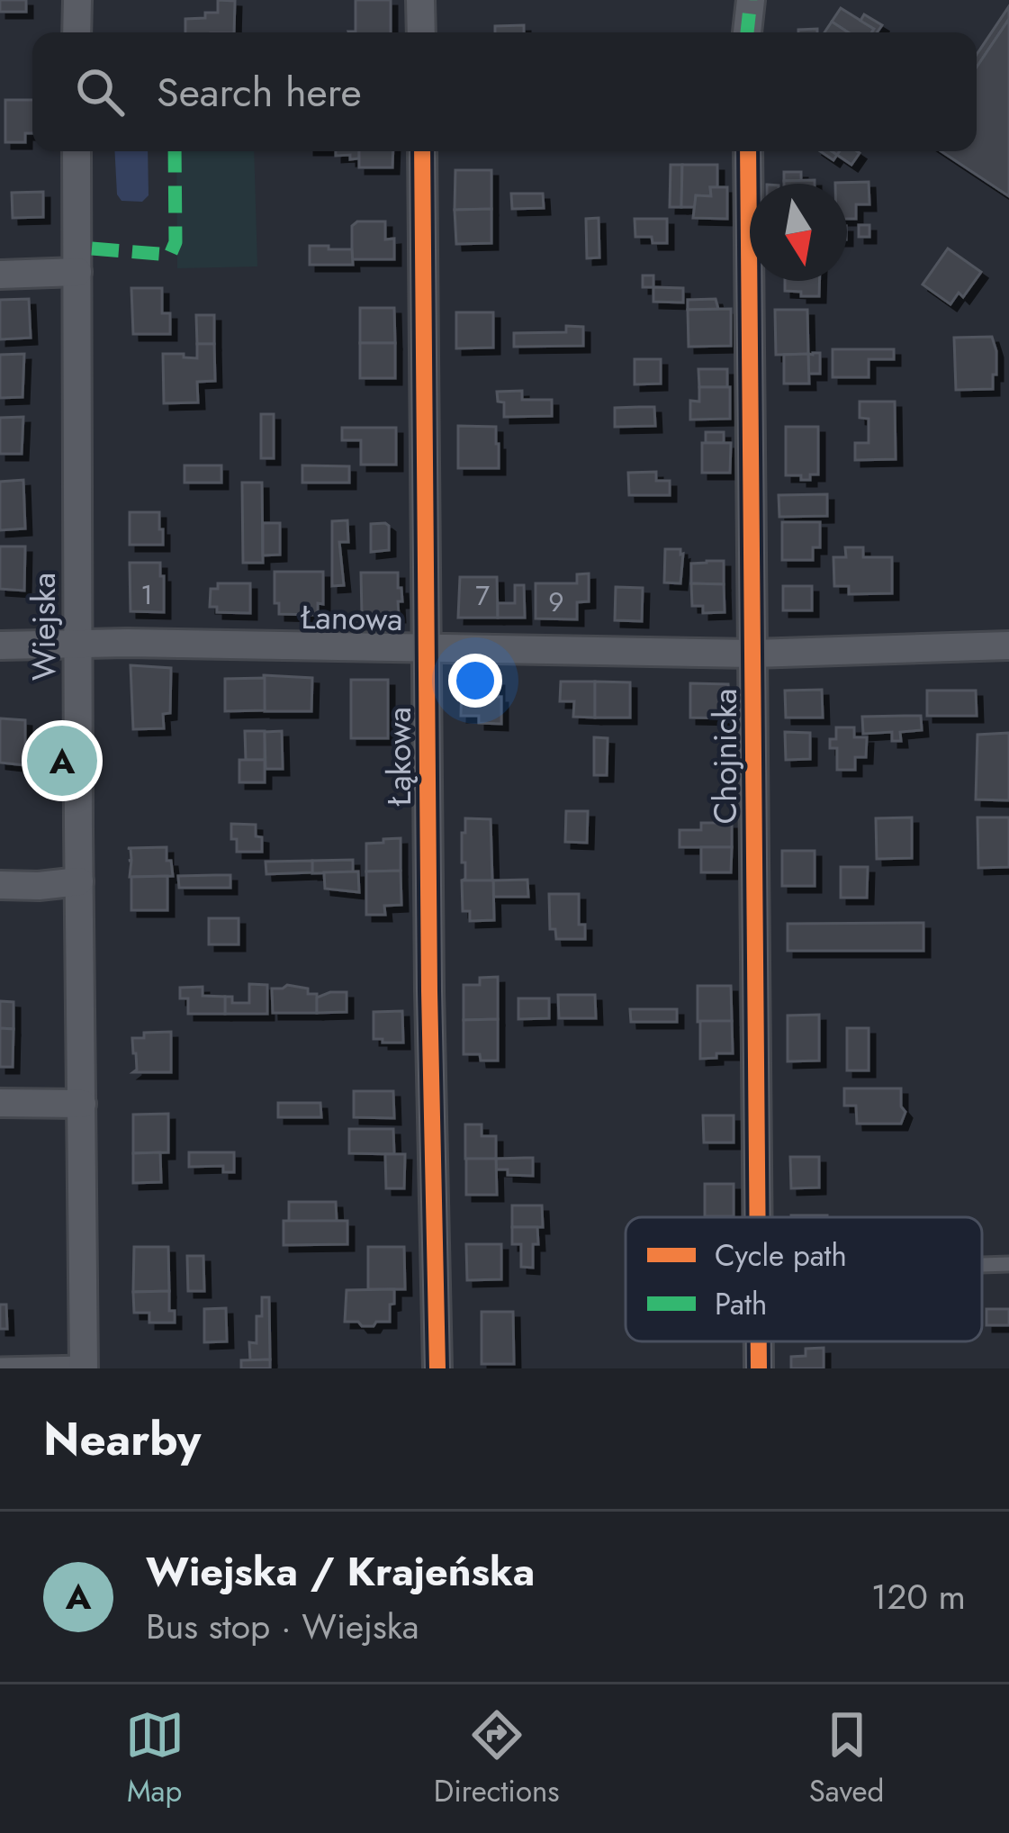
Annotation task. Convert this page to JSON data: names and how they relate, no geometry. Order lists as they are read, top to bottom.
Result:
{
  "streets": {
    "street": [
      "Łanowa",
      "Wiejska",
      "Łąkowa",
      "Chojnicka"
    ]
  },
  "crossings": [
    ["Łanowa", "Wiejska"],
    ["Łanowa", "Łąkowa"],
    ["Łanowa", "Chojnicka"]
  ],
  "house_numbers": ["1", "7", "9"],
  "legend": ["Cycle path", "Path"],
  "north": "bottom",
  "page": {
    "search": "Search here",
    "pins": "A",
    "heading": "Nearby",
    "list": [
      {
        "mark": "A",
        "name": "Wiejska / Krajeńska",
        "note": "Bus stop · Wiejska",
        "value": "120 m"
      }
    ],
    "nav": ["Map", "Directions", "Saved"]
  }
}
